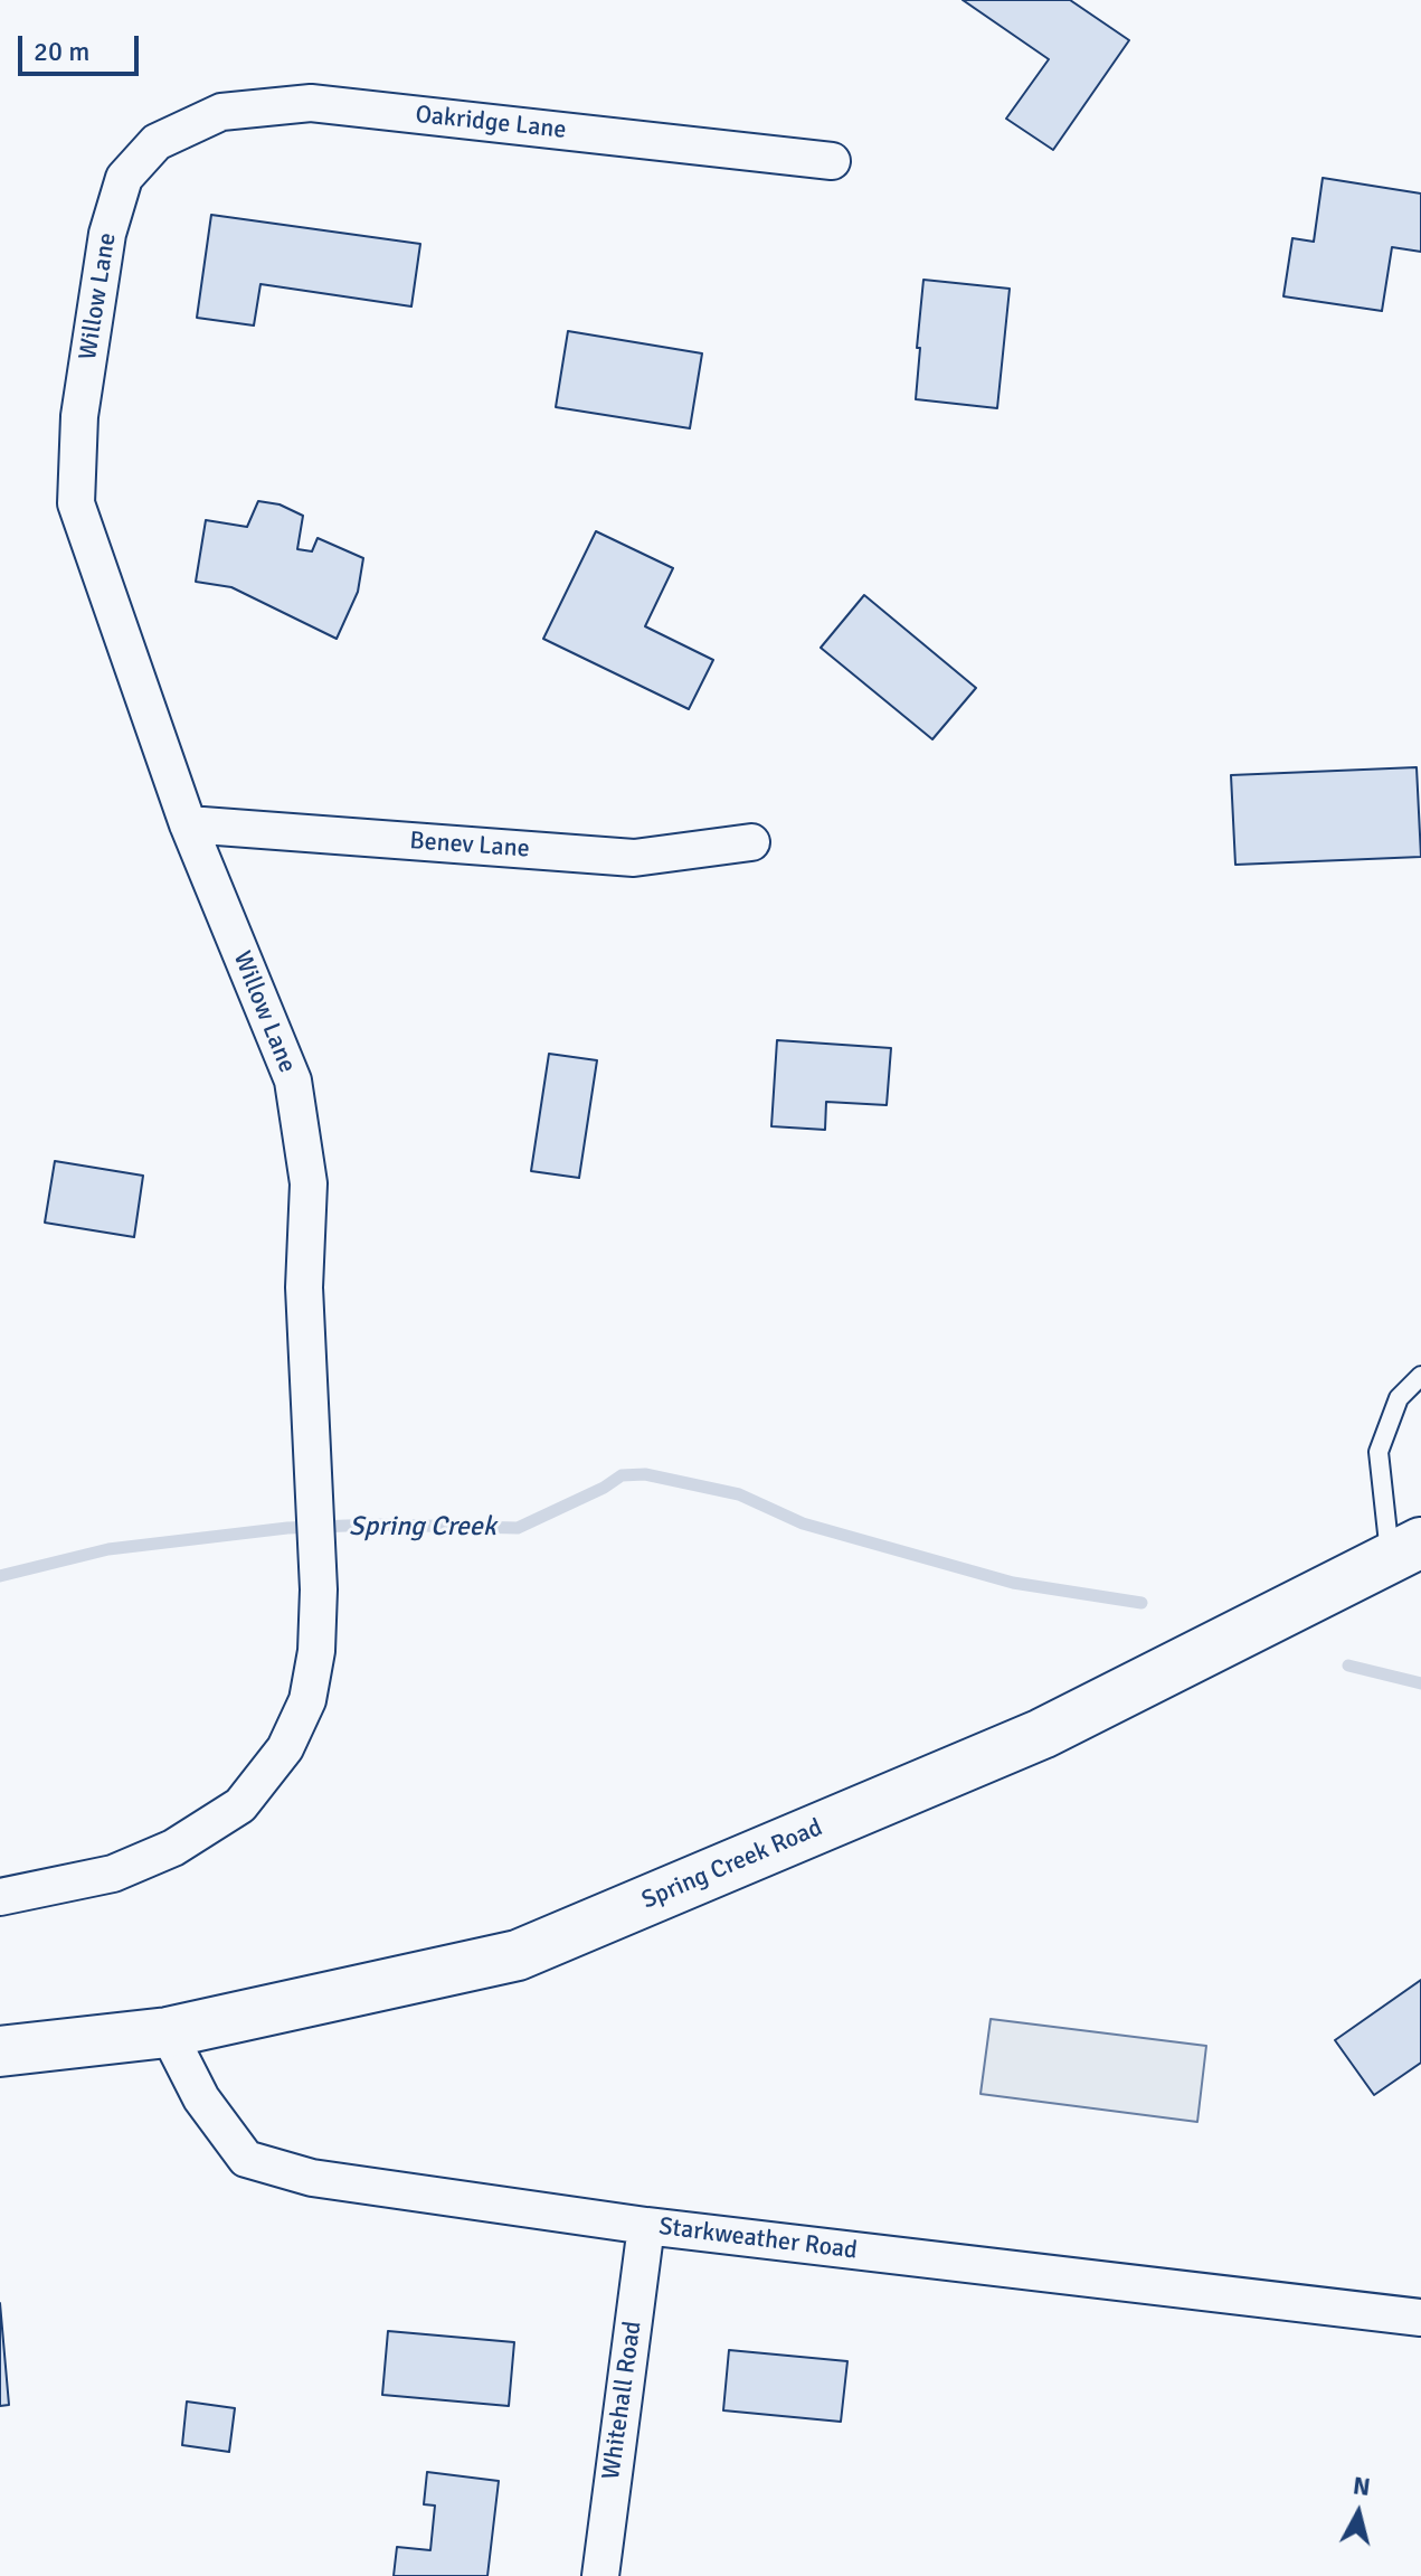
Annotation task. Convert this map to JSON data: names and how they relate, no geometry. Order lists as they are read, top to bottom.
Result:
{
  "streets": {
    "main road": ["Spring Creek Road"],
    "street": [
      "Oakridge Lane",
      "Willow Lane",
      "Benev Lane",
      "Starkweather Road",
      "Whitehall Road"
    ]
  },
  "crossings": [
    ["Oakridge Lane", "Willow Lane"],
    ["Willow Lane", "Benev Lane"],
    ["Spring Creek Road", "Starkweather Road"],
    ["Starkweather Road", "Whitehall Road"]
  ],
  "water": ["Spring Creek"],
  "scale_bar": "20 m",
  "north": "top"
}
